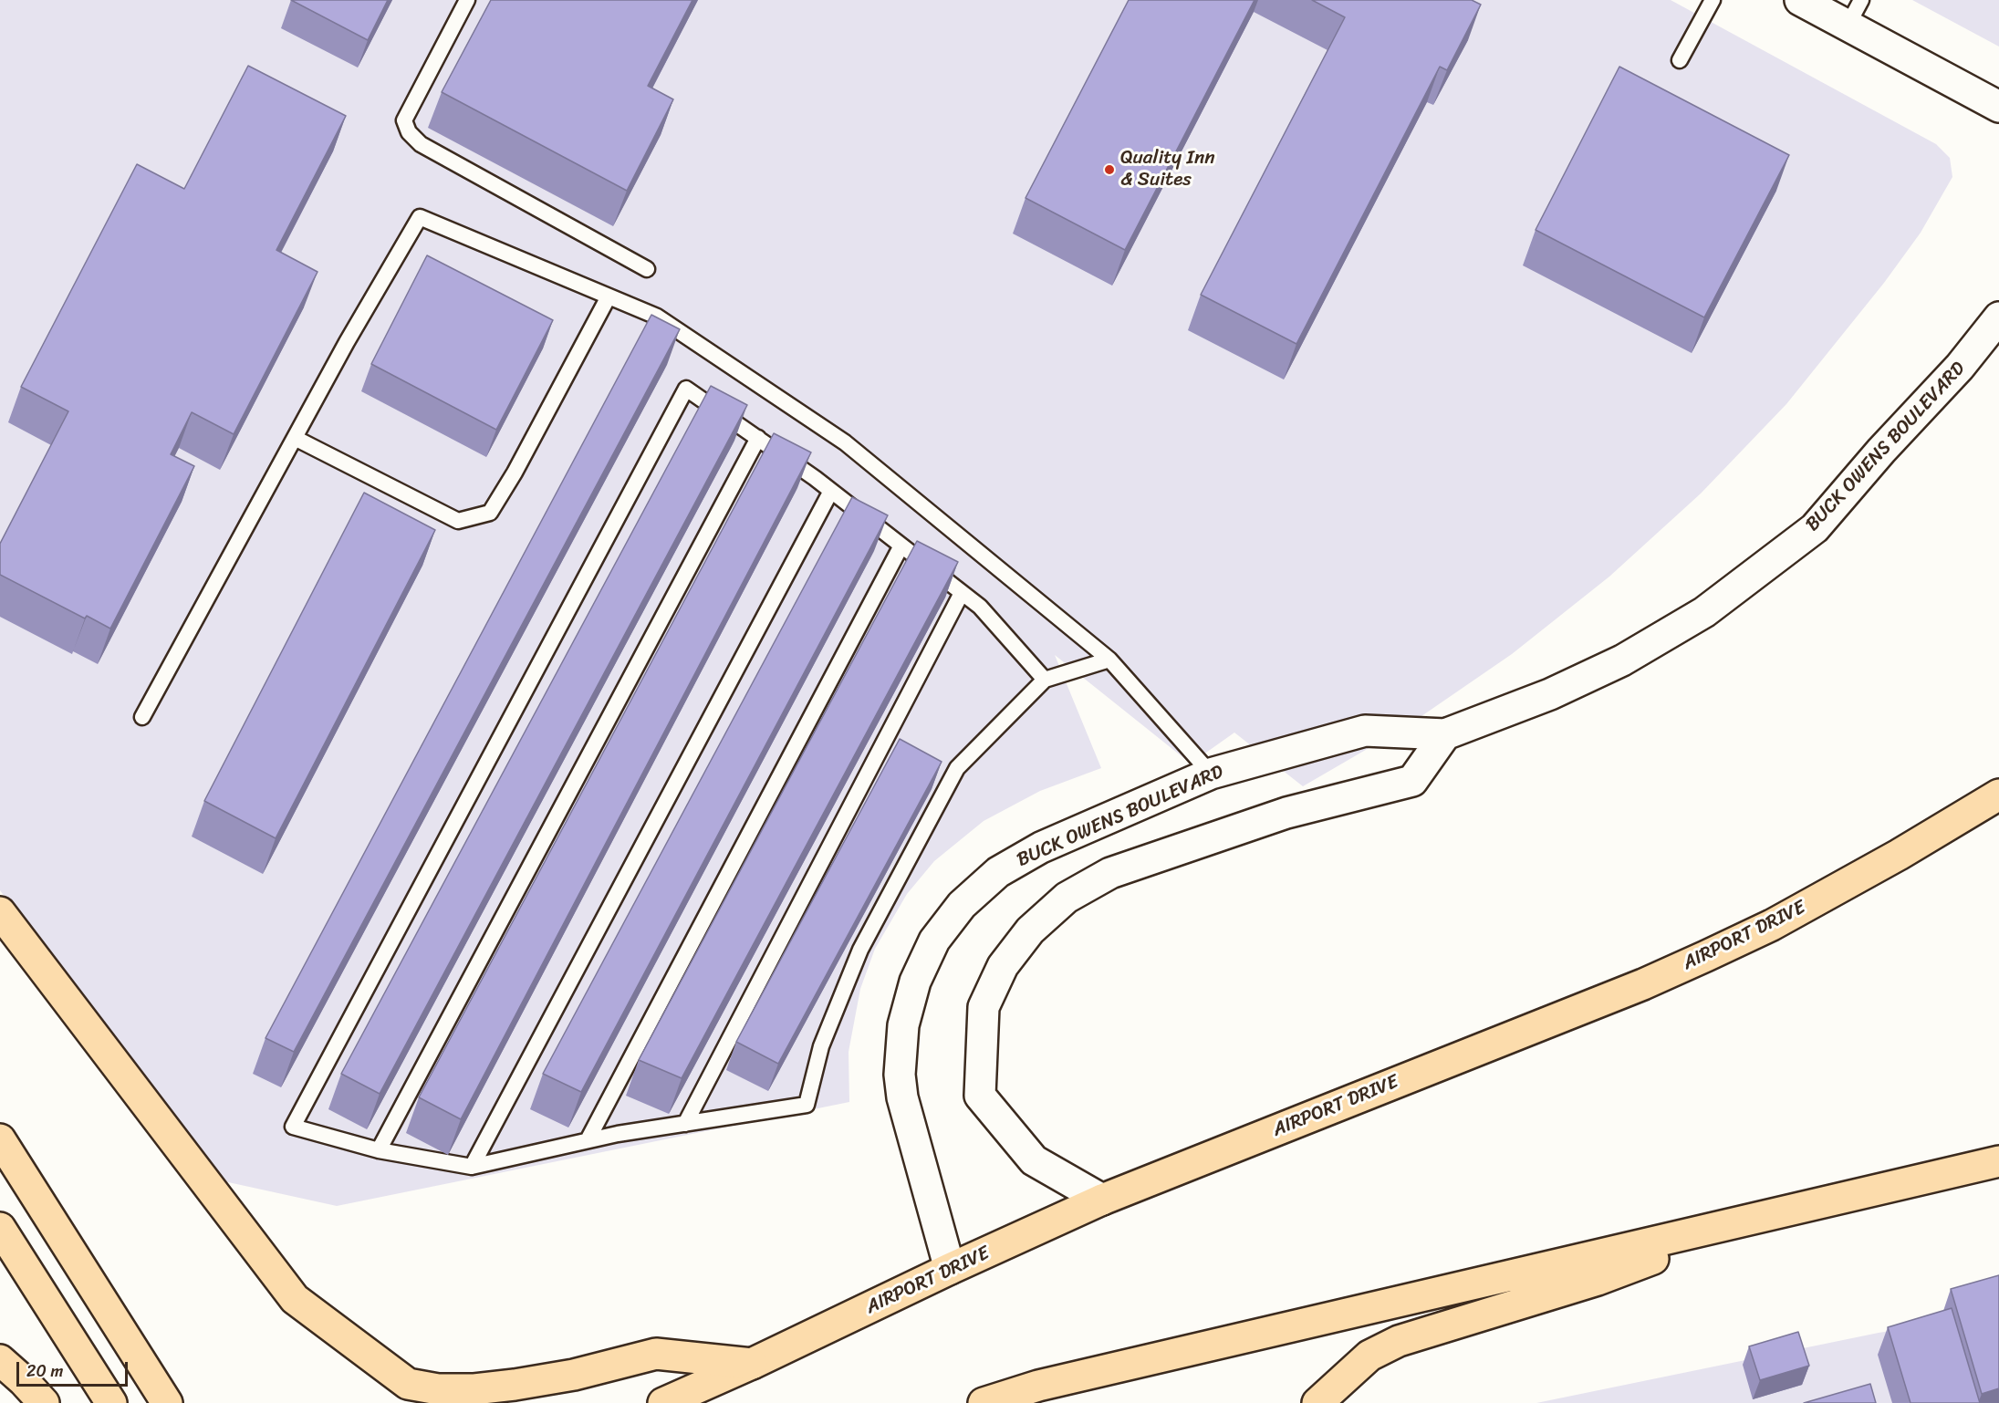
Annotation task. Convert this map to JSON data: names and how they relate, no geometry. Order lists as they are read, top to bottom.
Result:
{
  "streets": {
    "main road": ["BUCK OWENS BOULEVARD", "AIRPORT DRIVE"]
  },
  "crossings": [
    ["BUCK OWENS BOULEVARD", "AIRPORT DRIVE"]
  ],
  "places": ["Quality Inn & Suites"],
  "scale_bar": "20 m"
}
